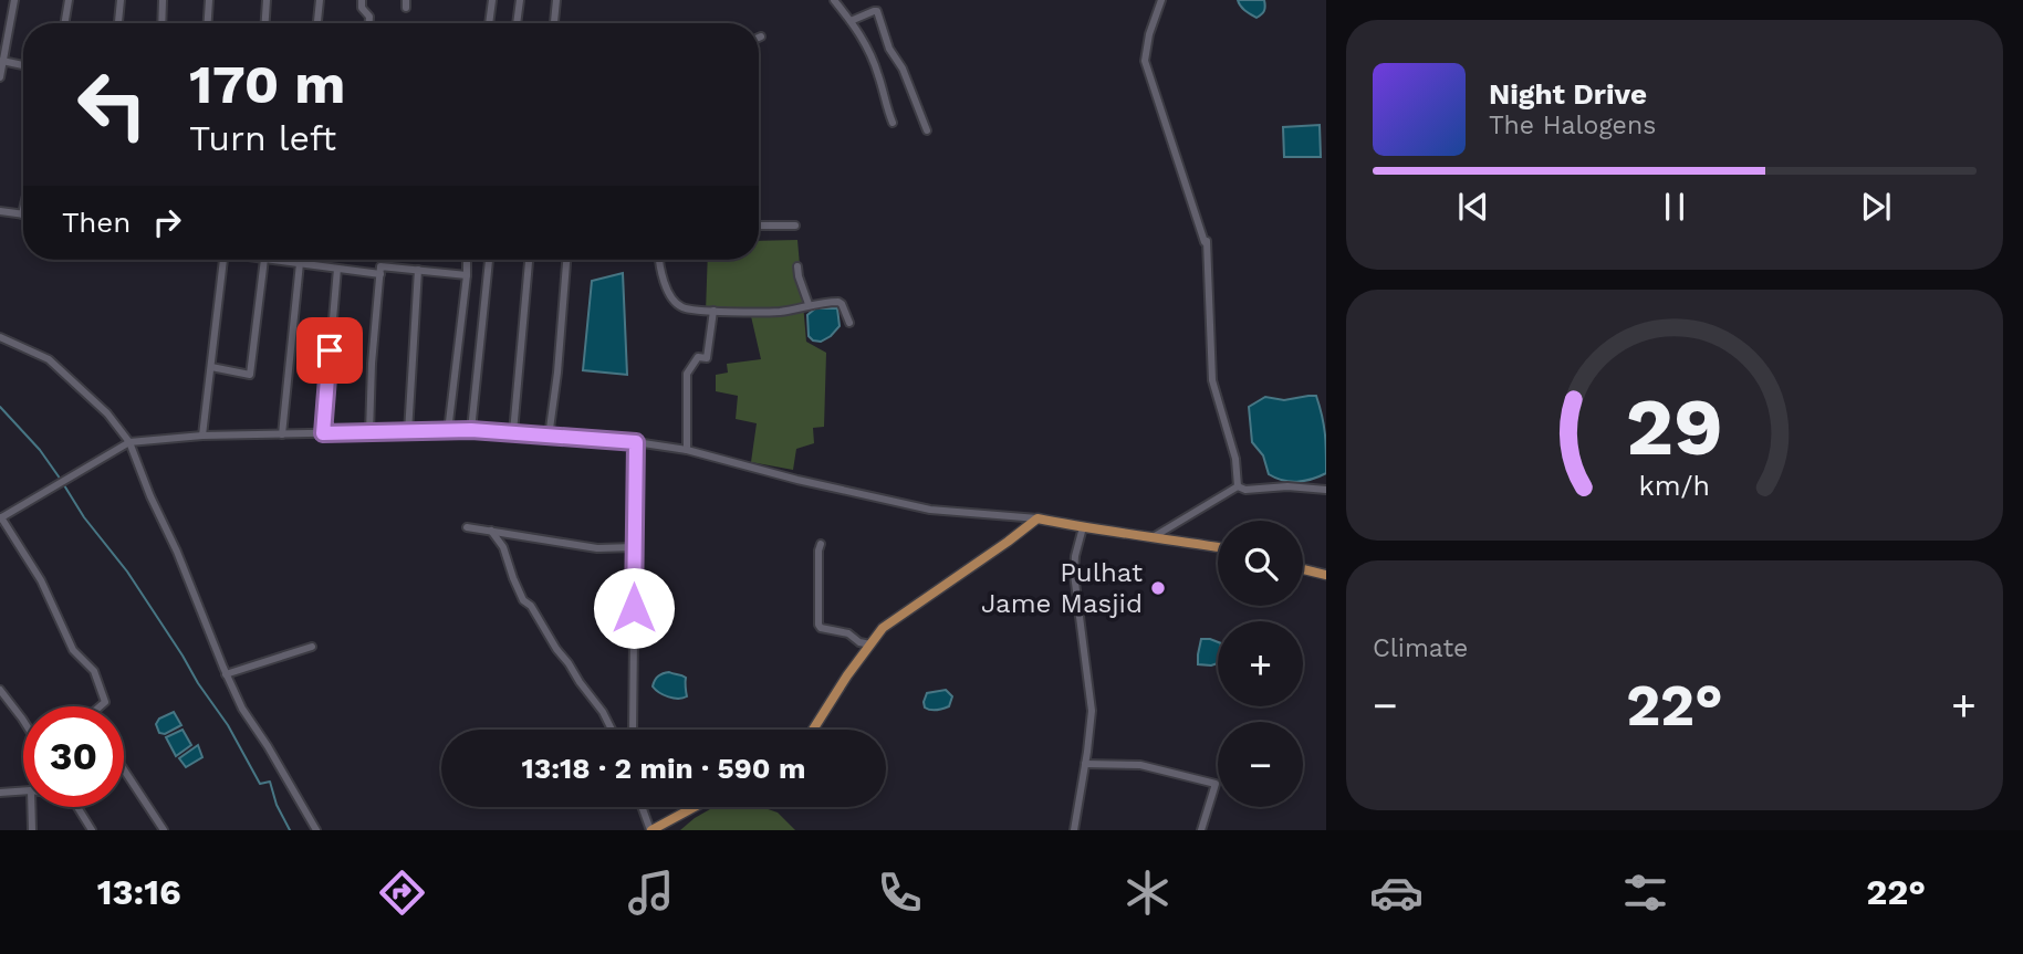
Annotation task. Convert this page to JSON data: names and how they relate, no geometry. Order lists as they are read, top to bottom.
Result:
{
  "places": ["Pulhat Jame Masjid"],
  "page": {
    "turn": ["170 m", "Turn left"],
    "song": ["Night Drive", "The Halogens"],
    "then": "Then",
    "map_buttons": ["+", "−"],
    "tile": "Climate",
    "heat": ["−", "22°", "+"],
    "limit": "30",
    "trip": "13:18 · 2 min · 590 m",
    "tabs": ["13:16", "22°"],
    "gauge": ["29", "km/h"]
  }
}
